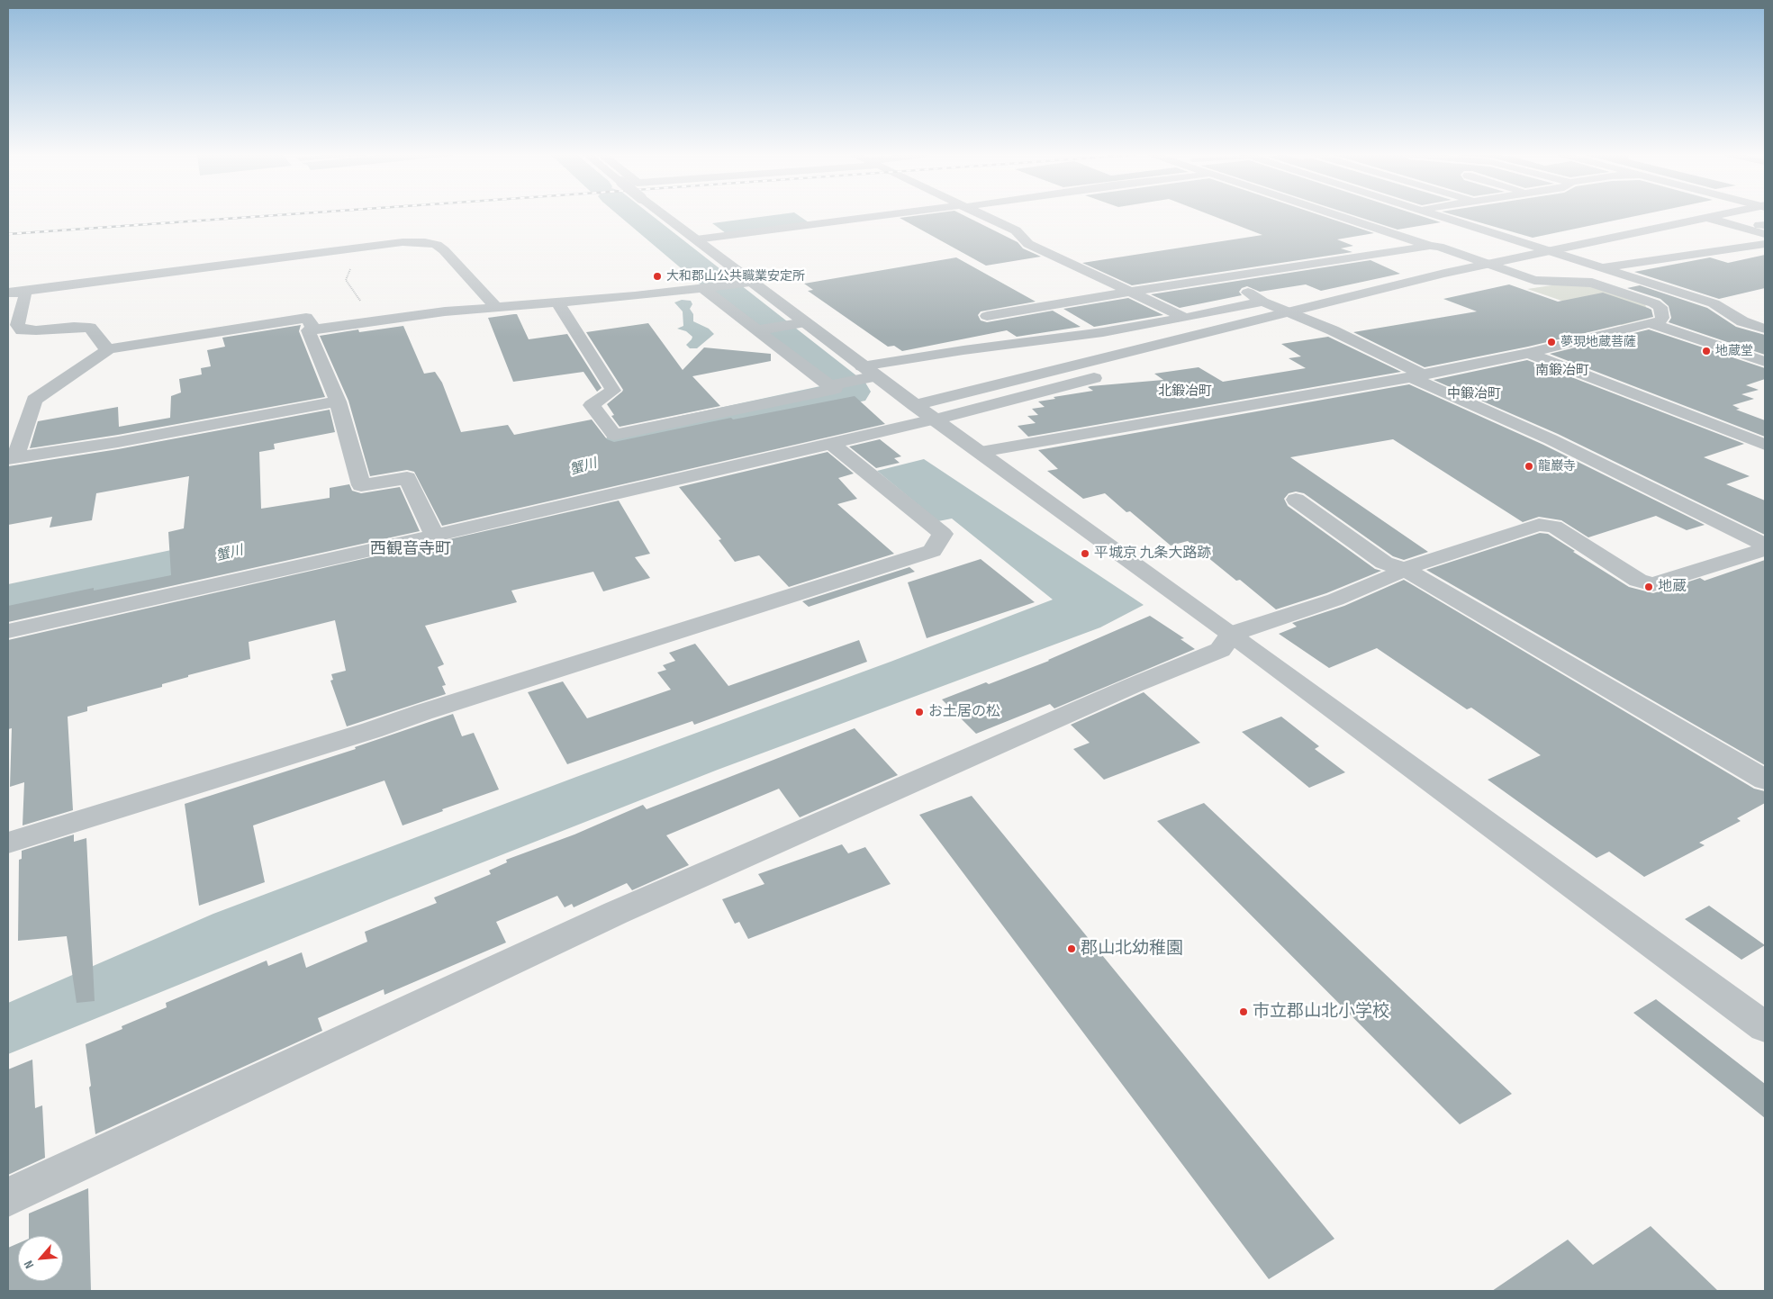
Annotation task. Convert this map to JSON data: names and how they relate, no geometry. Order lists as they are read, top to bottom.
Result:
{
  "districts": [
    "南鍛冶町",
    "北鍛冶町",
    "中鍛冶町",
    "西観音寺町"
  ],
  "water": ["蟹川"],
  "places": [
    "大和郡山公共職業安定所",
    "夢現地蔵菩薩",
    "地蔵堂",
    "龍巌寺",
    "平城京 九条大路跡",
    "地蔵",
    "お土居の松",
    "郡山北幼稚園",
    "市立郡山北小学校"
  ],
  "north": "bottom left"
}
